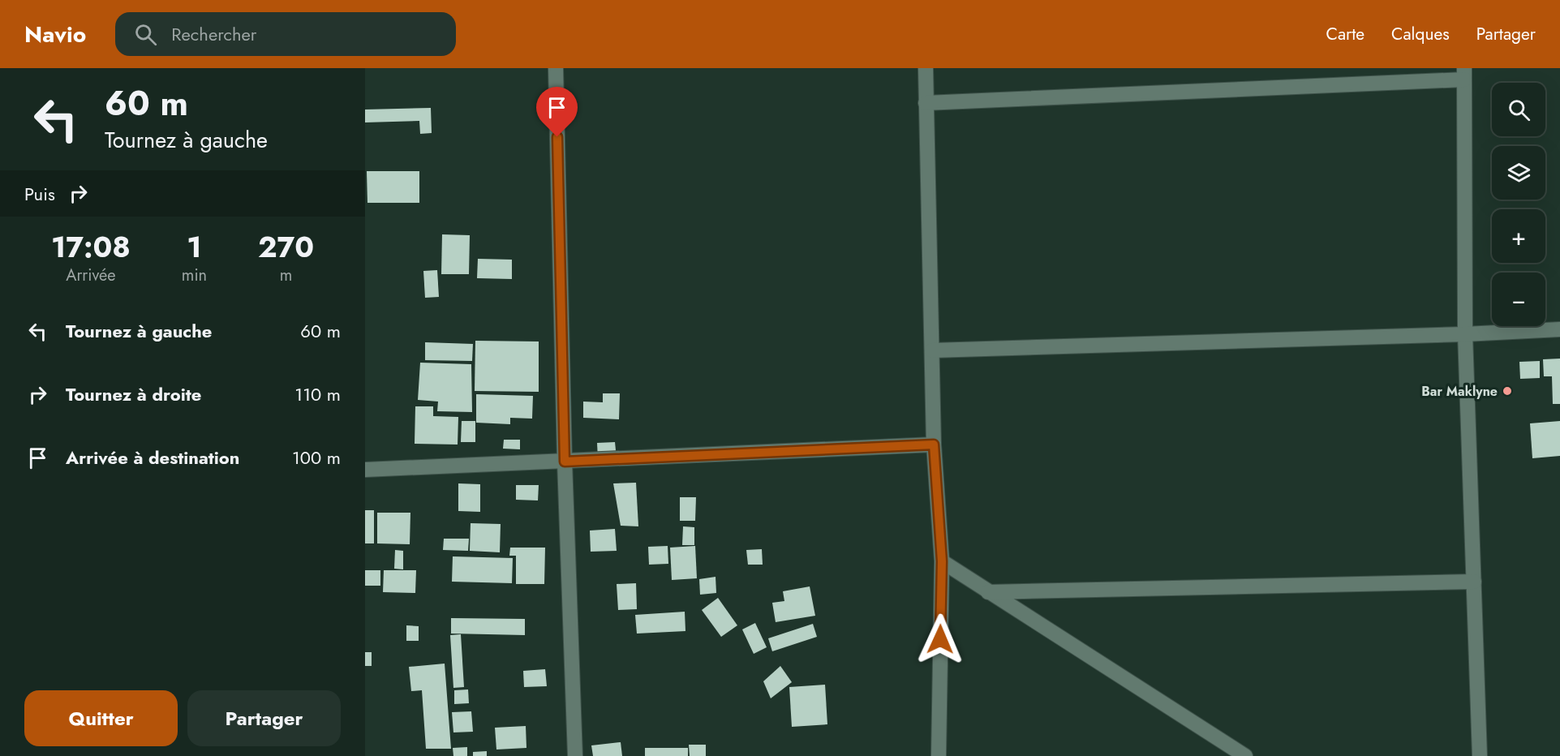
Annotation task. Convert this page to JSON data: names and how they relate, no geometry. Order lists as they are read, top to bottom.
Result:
{
  "places": ["Bar Maklyne"],
  "page": {
    "header": "Navio",
    "search": "Rechercher",
    "nav": ["Carte", "Calques", "Partager"],
    "turn": ["60 m", "Tournez à gauche"],
    "map_buttons": ["+", "−"],
    "then": "Puis",
    "eta": [
      "17:08",
      "Arrivée",
      "1",
      "min",
      "270",
      "m"
    ],
    "list": [
      {
        "name": "Tournez à gauche",
        "value": "60 m"
      },
      {
        "name": "Tournez à droite",
        "value": "110 m"
      },
      {
        "name": "Arrivée à destination",
        "value": "100 m"
      }
    ],
    "buttons": ["Quitter", "Partager"]
  }
}
